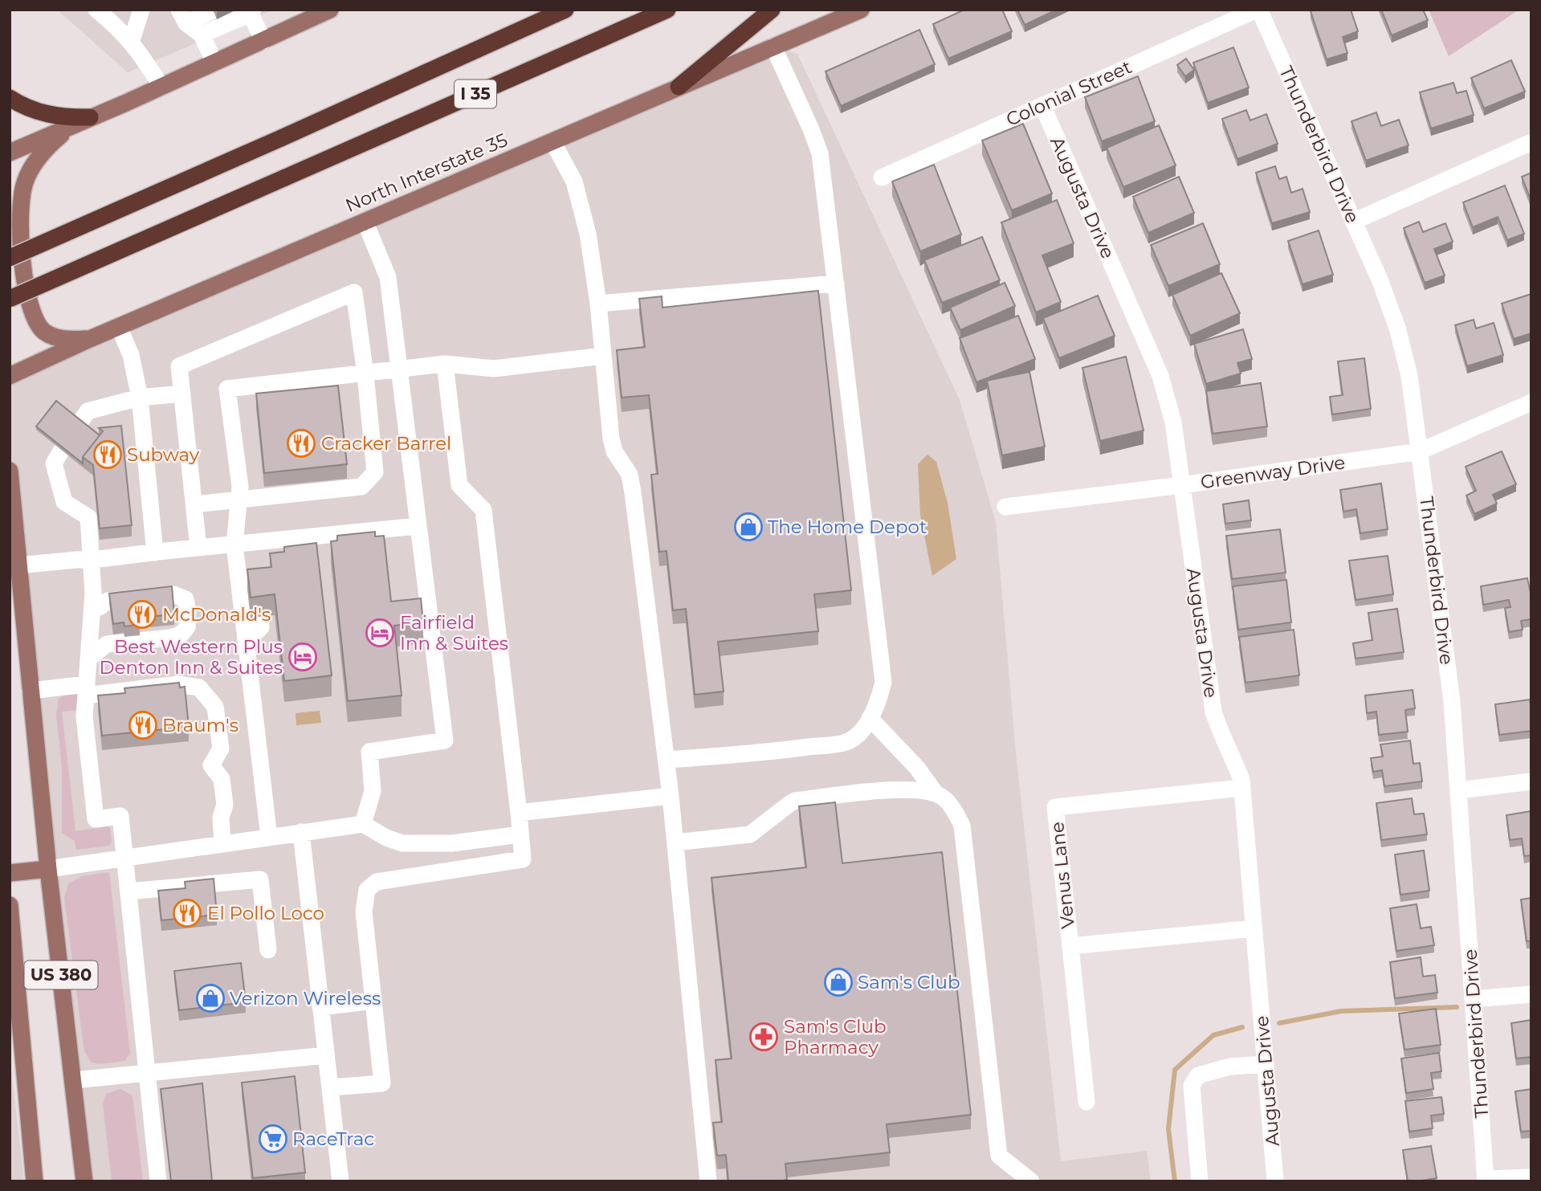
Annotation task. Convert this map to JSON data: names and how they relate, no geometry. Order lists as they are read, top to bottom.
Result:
{
  "streets": {
    "highway": ["I 35"],
    "main road": ["North Interstate 35", "US 380"],
    "street": [
      "Colonial Street",
      "Thunderbird Drive",
      "Augusta Drive",
      "Greenway Drive",
      "Venus Lane"
    ]
  },
  "crossings": [
    ["Colonial Street", "Thunderbird Drive"],
    ["Colonial Street", "Augusta Drive"],
    ["Thunderbird Drive", "Greenway Drive"],
    ["Augusta Drive", "Greenway Drive"],
    ["Augusta Drive", "Venus Lane"]
  ],
  "places": {
    "restaurant": [
      "Cracker Barrel",
      "Subway",
      "McDonald's",
      "Braum's",
      "El Pollo Loco"
    ],
    "shop": ["The Home Depot", "Sam's Club", "Verizon Wireless"],
    "hotel": ["Fairfield Inn & Suites", "Best Western Plus Denton Inn & Suites"],
    "pharmacy": ["Sam's Club Pharmacy"],
    "supermarket": ["RaceTrac"]
  }
}
